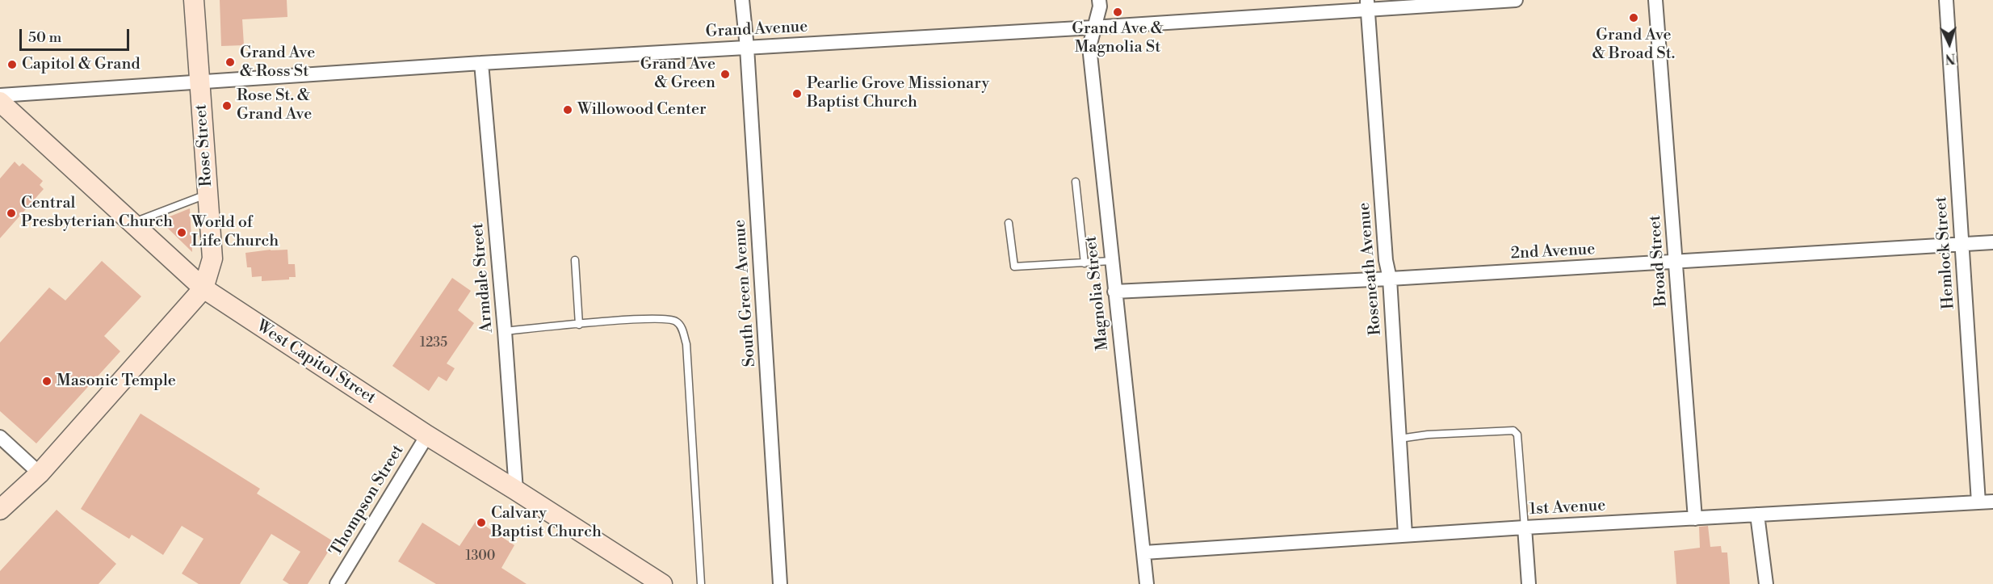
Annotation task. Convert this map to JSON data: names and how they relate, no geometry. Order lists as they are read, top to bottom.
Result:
{
  "streets": {
    "main road": ["Rose Street", "West Capitol Street"],
    "street": [
      "Grand Avenue",
      "2nd Avenue",
      "Hemlock Street",
      "Broad Street",
      "Roseneath Avenue",
      "Armdale Street",
      "South Green Avenue",
      "Magnolia Street",
      "Thompson Street",
      "1st Avenue"
    ]
  },
  "crossings": [
    ["Grand Avenue", "Rose Street"],
    ["Grand Avenue", "Roseneath Avenue"],
    ["Grand Avenue", "Armdale Street"],
    ["Grand Avenue", "South Green Avenue"],
    ["Grand Avenue", "Magnolia Street"],
    ["Rose Street", "West Capitol Street"],
    ["2nd Avenue", "Hemlock Street"],
    ["2nd Avenue", "Broad Street"],
    ["2nd Avenue", "Roseneath Avenue"],
    ["2nd Avenue", "Magnolia Street"],
    ["Hemlock Street", "1st Avenue"],
    ["Broad Street", "1st Avenue"],
    ["Roseneath Avenue", "1st Avenue"],
    ["Armdale Street", "West Capitol Street"],
    ["Magnolia Street", "1st Avenue"],
    ["West Capitol Street", "Thompson Street"]
  ],
  "places": [
    "Grand Ave & Magnolia St",
    "Grand Ave & Broad St.",
    "Grand Ave & Ross St",
    "Capitol & Grand",
    "Grand Ave & Green",
    "Pearlie Grove Missionary Baptist Church",
    "Rose St. & Grand Ave",
    "Willowood Center",
    "Central Presbyterian Church",
    "World of Life Church",
    "Masonic Temple",
    "Calvary Baptist Church"
  ],
  "house_numbers": ["1235", "1300"],
  "scale_bar": "50 m",
  "north": "bottom"
}
